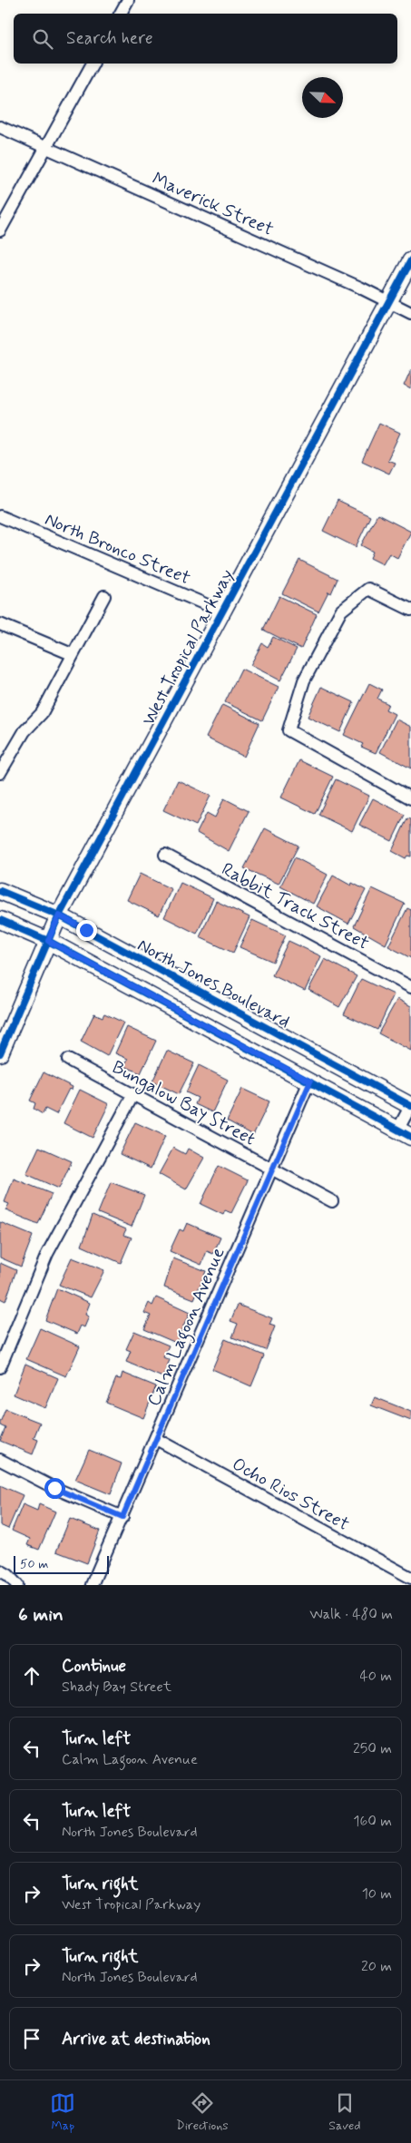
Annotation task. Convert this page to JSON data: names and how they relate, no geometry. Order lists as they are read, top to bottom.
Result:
{
  "streets": {
    "main road": ["West Tropical Parkway", "North Jones Boulevard"],
    "street": [
      "Maverick Street",
      "North Bronco Street",
      "Rabbit Track Street",
      "Bungalow Bay Street",
      "Calm Lagoon Avenue",
      "Ocho Rios Street"
    ]
  },
  "crossings": [
    ["Maverick Street", "West Tropical Parkway"],
    ["North Bronco Street", "West Tropical Parkway"],
    ["West Tropical Parkway", "North Jones Boulevard"],
    ["Bungalow Bay Street", "Calm Lagoon Avenue"],
    ["Calm Lagoon Avenue", "Ocho Rios Street"]
  ],
  "scale_bar": "50 m",
  "north": "bottom right",
  "page": {
    "search": "Search here",
    "scale": "50 m",
    "heading": ["6 min", "Walk · 480 m"],
    "list": [
      ["Continue", "Shady Bay Street", "40 m"],
      ["Turn left", "Calm Lagoon Avenue", "250 m"],
      ["Turn left", "North Jones Boulevard", "160 m"],
      ["Turn right", "West Tropical Parkway", "10 m"],
      ["Turn right", "North Jones Boulevard", "20 m"],
      "Arrive at destination"
    ],
    "nav": ["Map", "Directions", "Saved"]
  }
}
